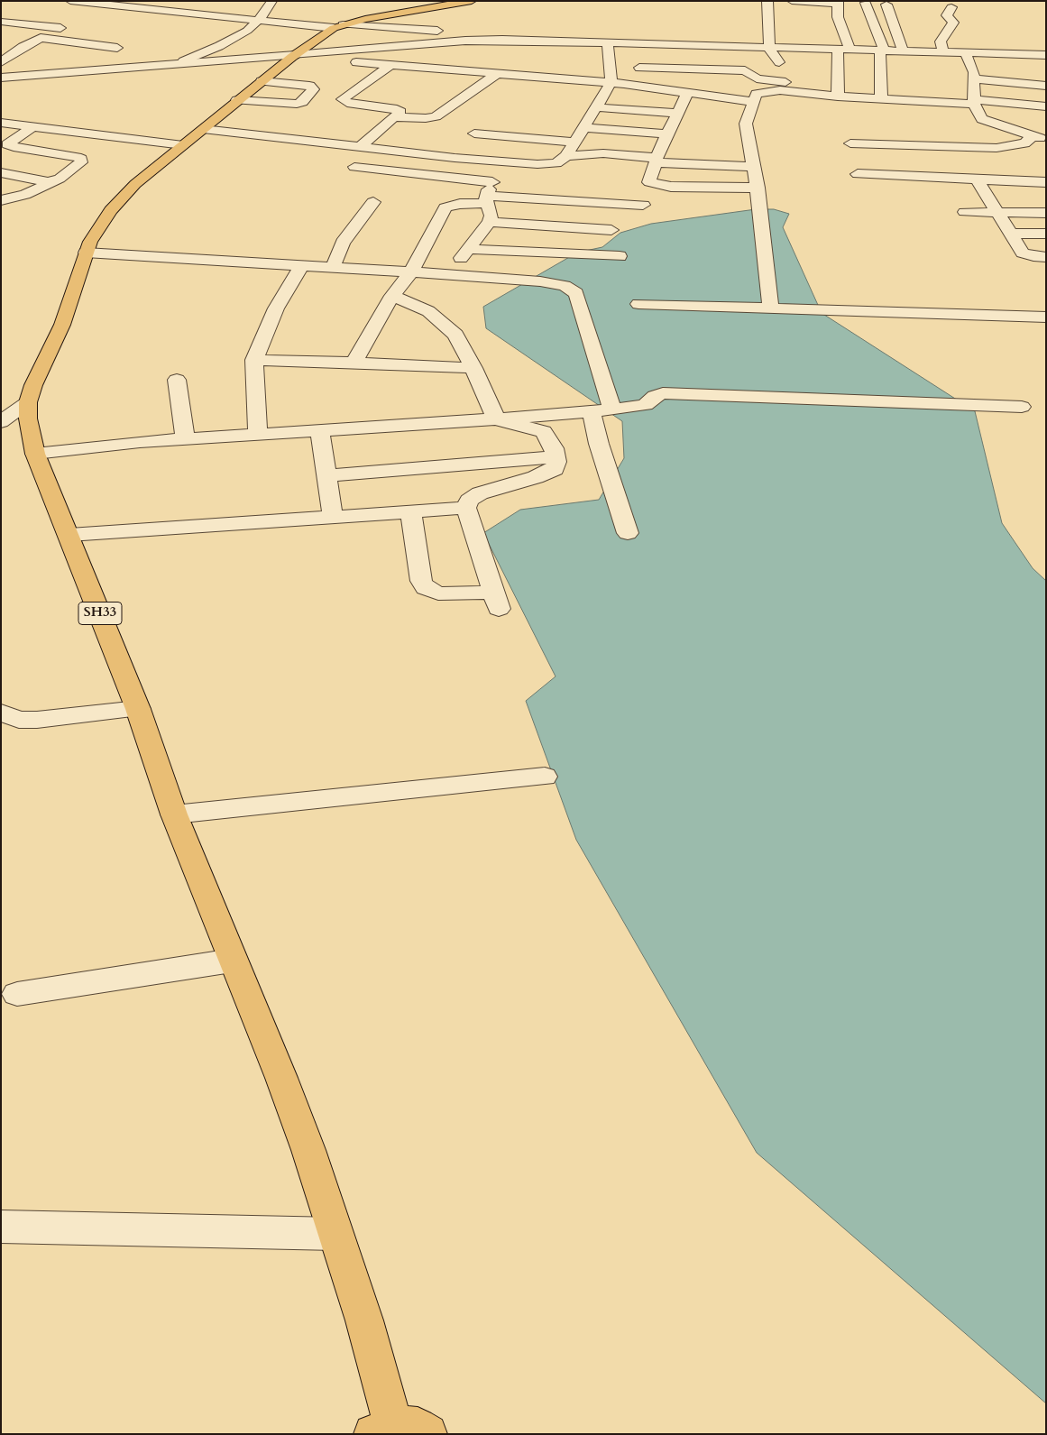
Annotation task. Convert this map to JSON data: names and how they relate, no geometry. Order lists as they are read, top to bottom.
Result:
{
  "streets": {
    "main road": ["SH33"]
  }
}
